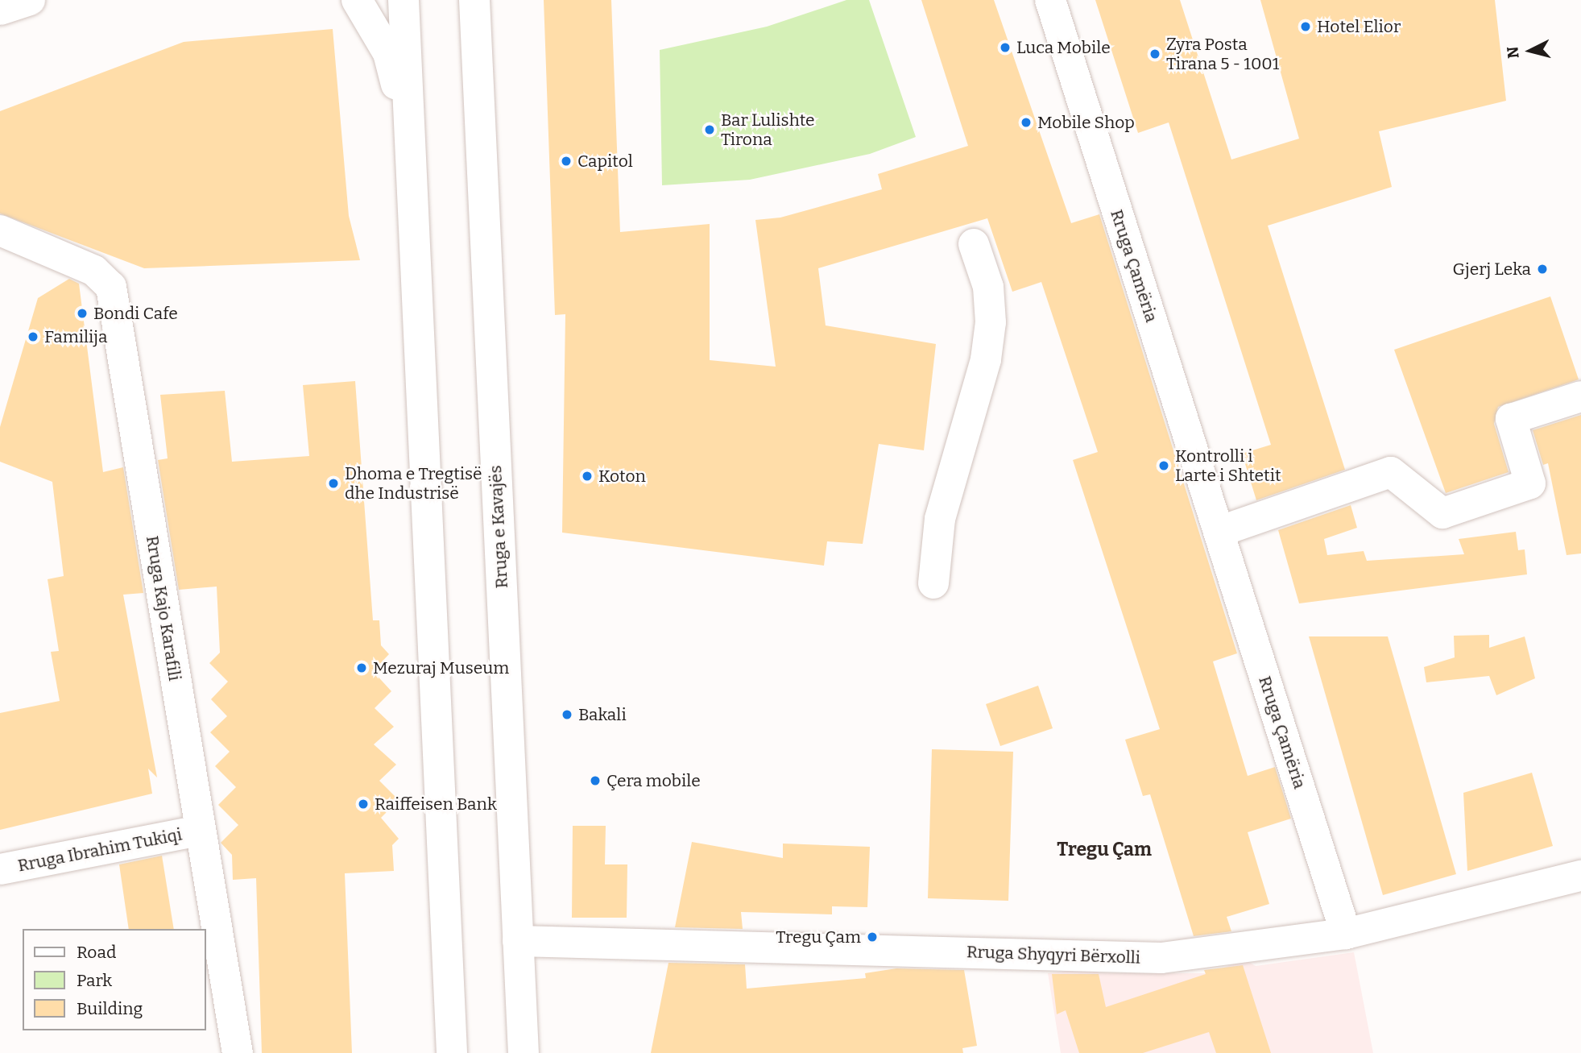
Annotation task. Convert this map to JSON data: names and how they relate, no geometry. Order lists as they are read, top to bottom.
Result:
{
  "streets": {
    "street": [
      "Rruga Çamëria",
      "Rruga e Kavajës",
      "Rruga Kajo Karafili",
      "Rruga Ibrahim Tukiqi",
      "Rruga Shyqyri Bërxolli"
    ]
  },
  "crossings": [
    ["Rruga Çamëria", "Rruga Shyqyri Bërxolli"],
    ["Rruga e Kavajës", "Rruga Shyqyri Bërxolli"],
    ["Rruga Kajo Karafili", "Rruga Ibrahim Tukiqi"]
  ],
  "districts": ["Tregu Çam"],
  "places": [
    "Hotel Elior",
    "Luca Mobile",
    "Zyra Posta Tirana 5 - 1001",
    "Mobile Shop",
    "Bar Lulishte Tirona",
    "Capitol",
    "Gjerj Leka",
    "Bondi Cafe",
    "Familija",
    "Kontrolli i Larte i Shtetit",
    "Koton",
    "Dhoma e Tregtisë dhe Industrisë",
    "Mezuraj Museum",
    "Bakali",
    "Çera mobile",
    "Raiffeisen Bank",
    "Tregu Çam"
  ],
  "legend": ["Road", "Park", "Building"],
  "north": "left"
}
